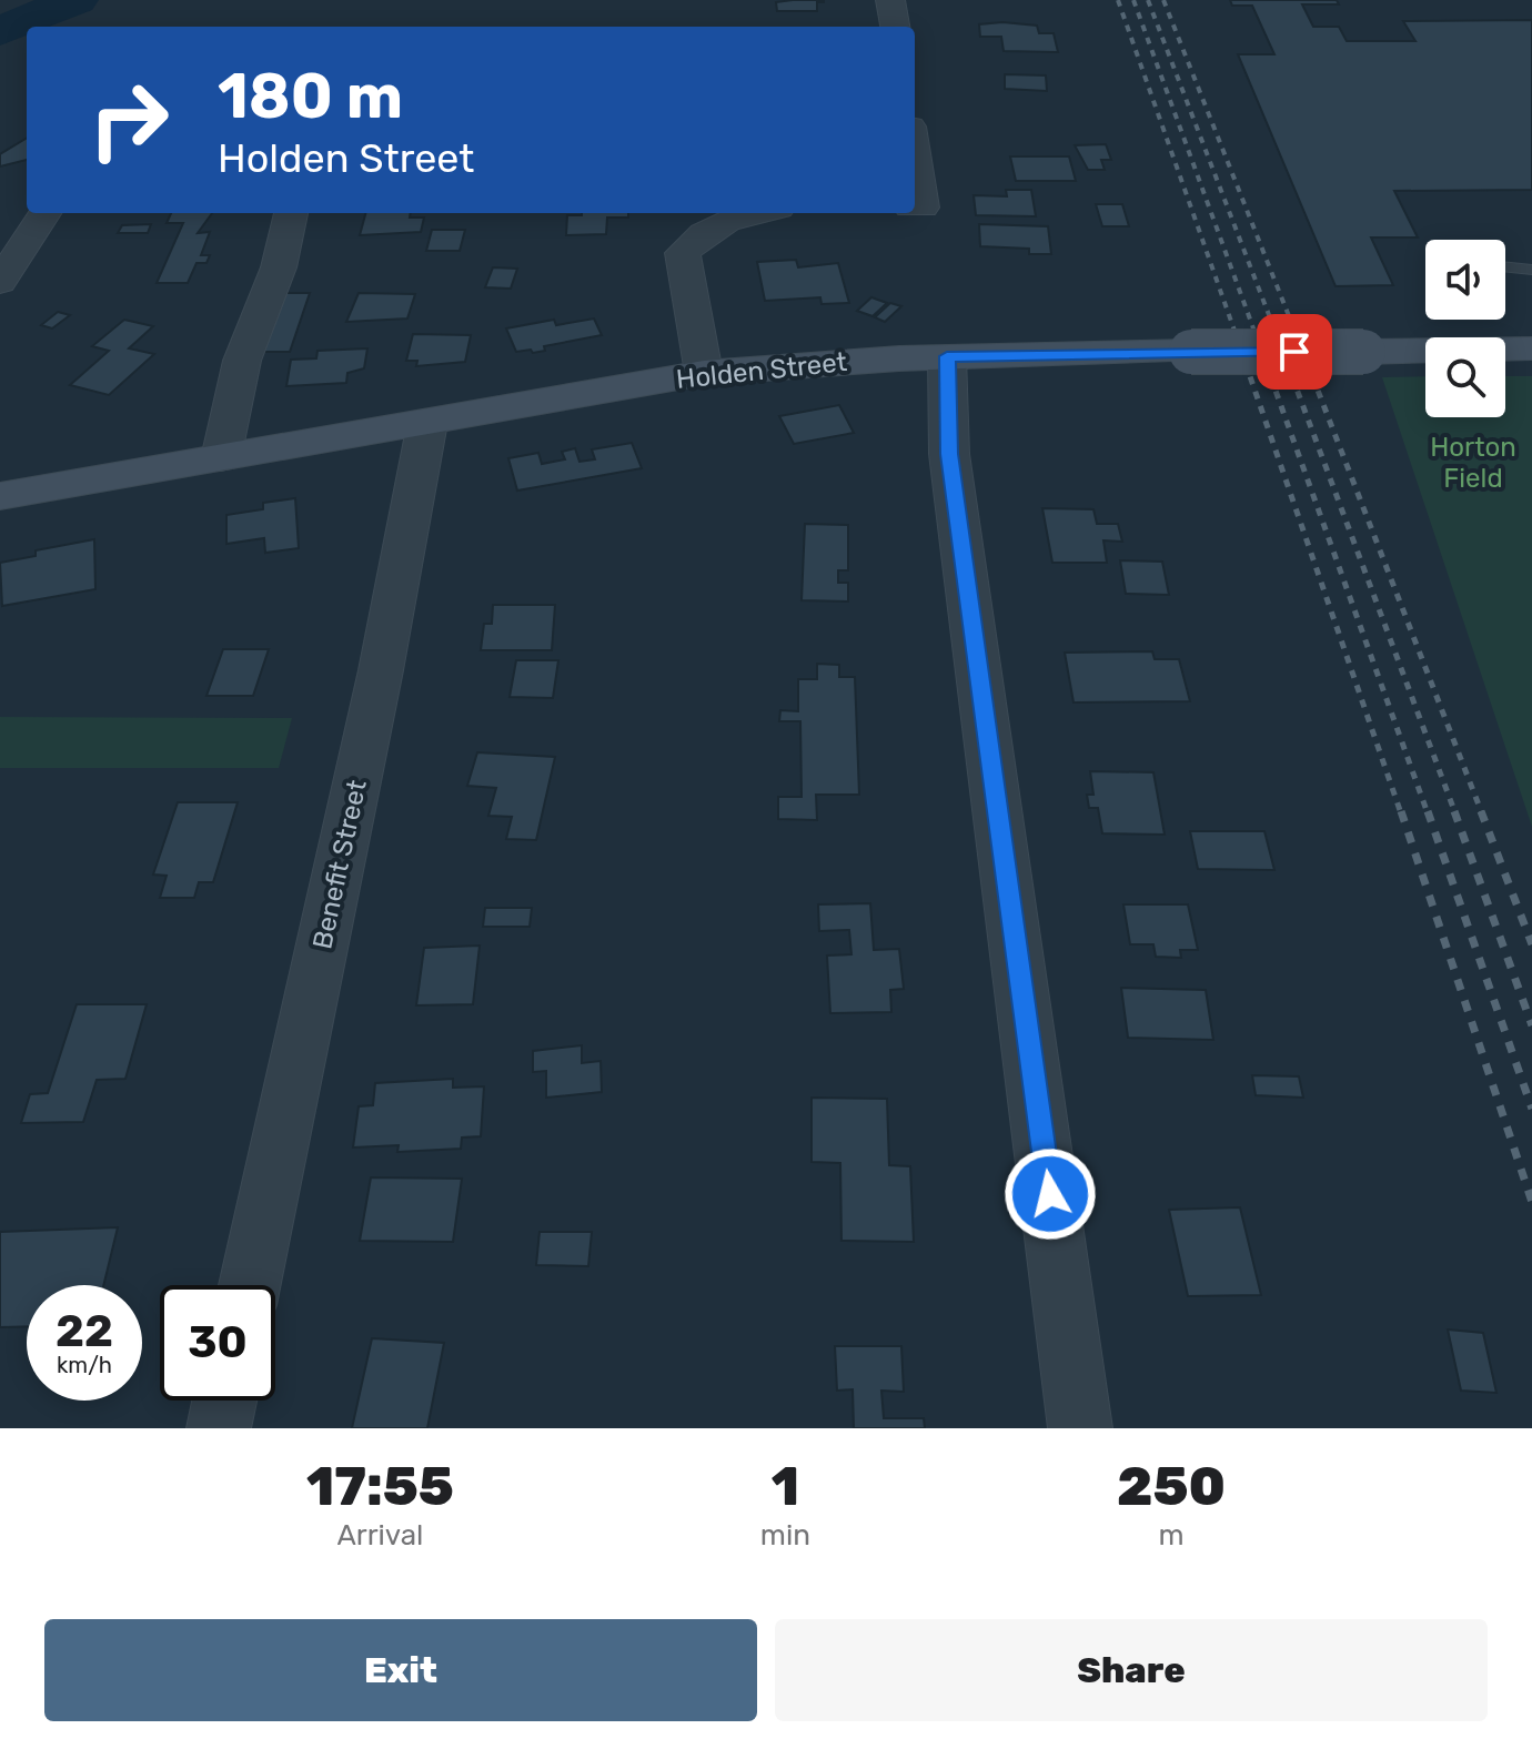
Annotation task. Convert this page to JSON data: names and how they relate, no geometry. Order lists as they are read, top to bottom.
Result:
{
  "streets": {
    "main road": ["Holden Street"],
    "street": ["Benefit Street"]
  },
  "crossings": [
    ["Holden Street", "Benefit Street"]
  ],
  "parks": ["Horton Field"],
  "page": {
    "turn": ["180 m", "Holden Street"],
    "speed": "22 km/h",
    "limit": "30",
    "eta": [
      "17:55",
      "Arrival",
      "1",
      "min",
      "250",
      "m"
    ],
    "buttons": ["Exit", "Share"]
  }
}
